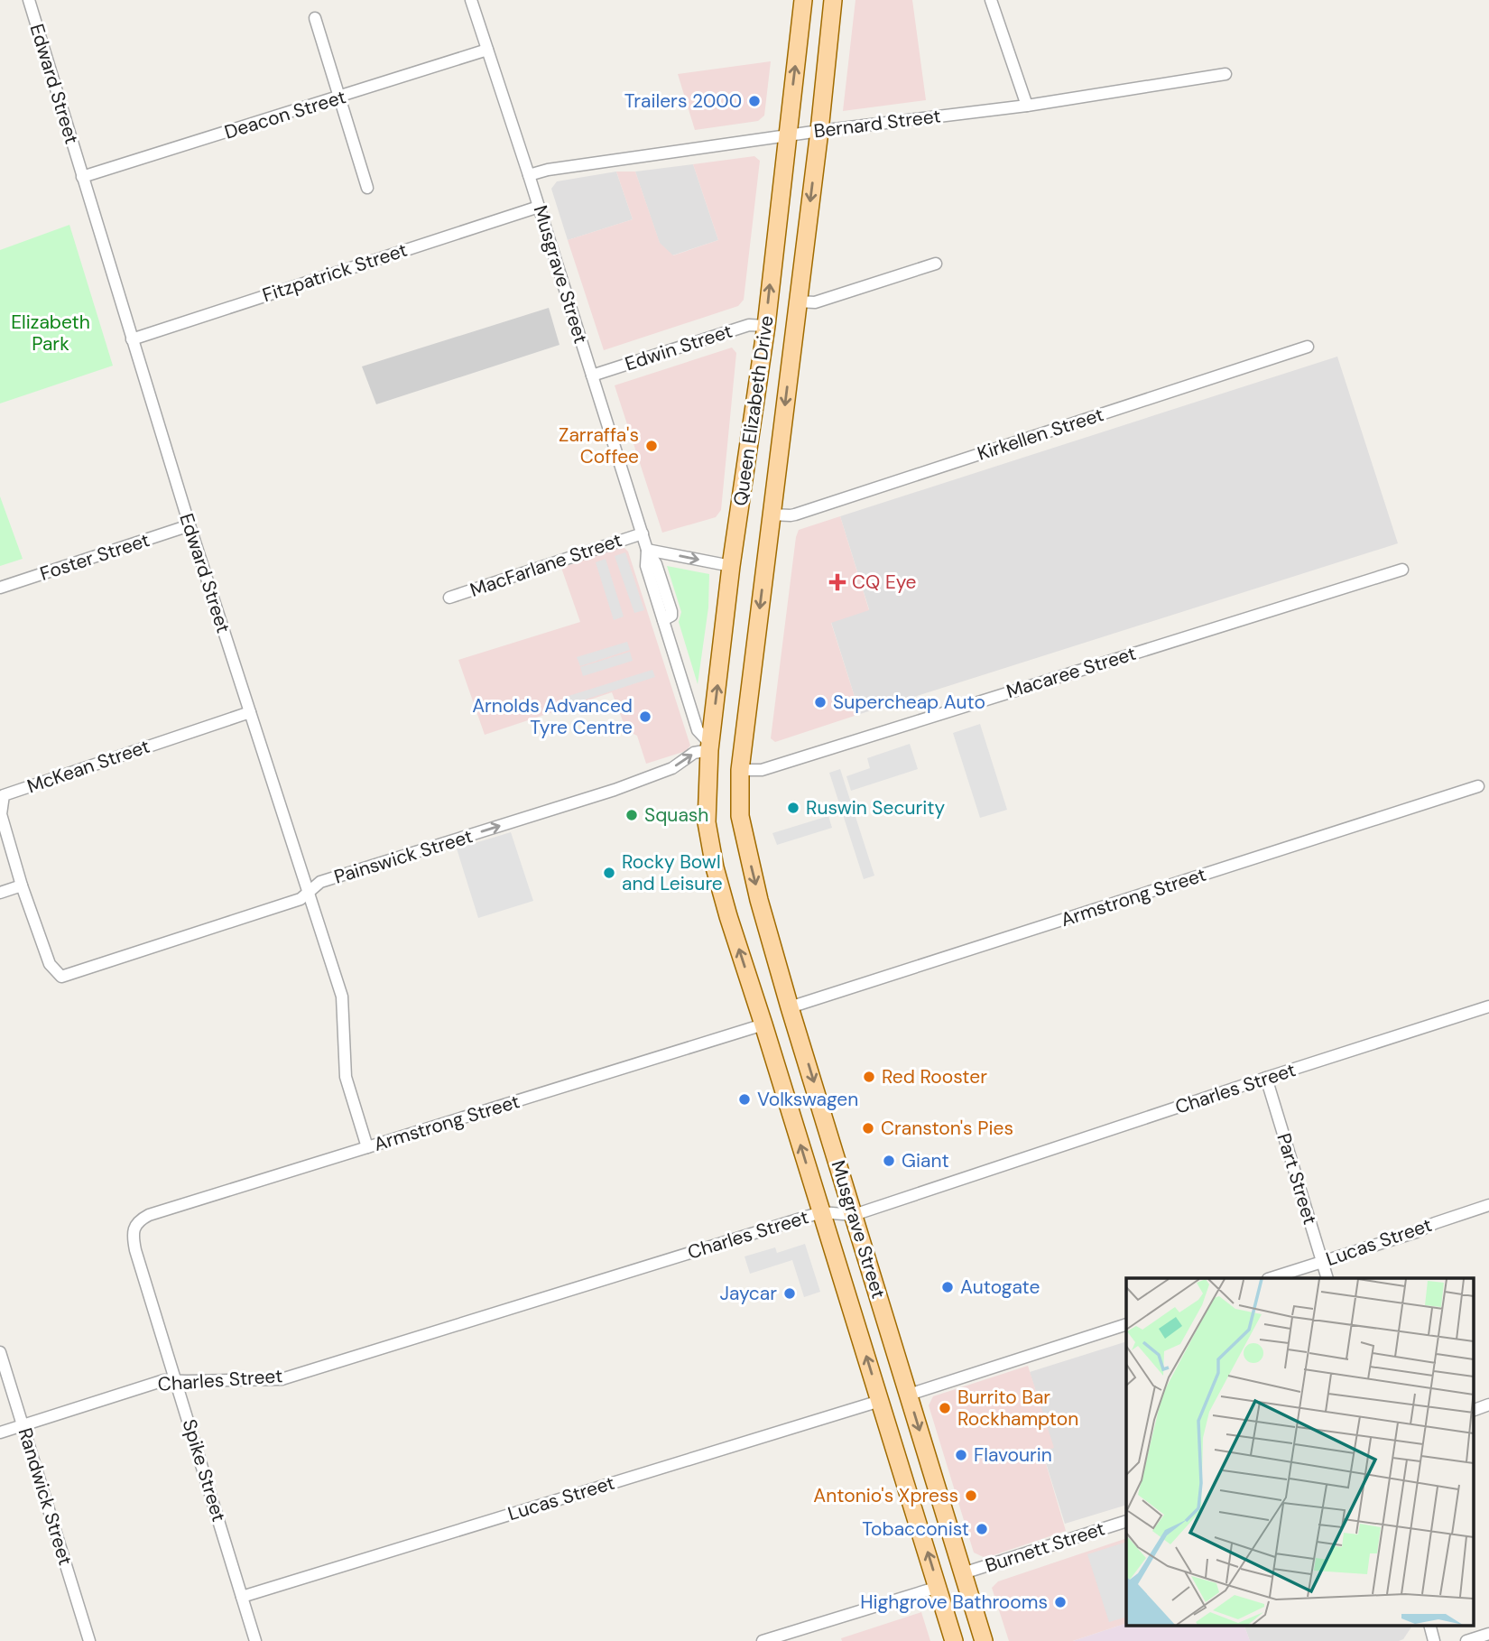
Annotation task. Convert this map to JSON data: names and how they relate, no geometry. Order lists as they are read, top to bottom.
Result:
{
  "streets": {
    "main road": ["Musgrave Street", "Queen Elizabeth Drive"],
    "street": [
      "Edward Street",
      "Deacon Street",
      "Bernard Street",
      "Fitzpatrick Street",
      "Edwin Street",
      "Kirkellen Street",
      "Foster Street",
      "MacFarlane Street",
      "Macaree Street",
      "McKean Street",
      "Painswick Street",
      "Armstrong Street",
      "Charles Street",
      "Part Street",
      "Lucas Street",
      "Spike Street",
      "Randwick Street",
      "Burnett Street"
    ]
  },
  "crossings": [
    ["Edward Street", "Deacon Street"],
    ["Edward Street", "Fitzpatrick Street"],
    ["Edward Street", "Foster Street"],
    ["Edward Street", "McKean Street"],
    ["Edward Street", "Painswick Street"],
    ["Edward Street", "Armstrong Street"],
    ["Deacon Street", "Musgrave Street"],
    ["Bernard Street", "Musgrave Street"],
    ["Bernard Street", "Queen Elizabeth Drive"],
    ["Fitzpatrick Street", "Musgrave Street"],
    ["Musgrave Street", "Edwin Street"],
    ["Musgrave Street", "Queen Elizabeth Drive"],
    ["Musgrave Street", "MacFarlane Street"],
    ["Musgrave Street", "Painswick Street"],
    ["Musgrave Street", "Armstrong Street"],
    ["Musgrave Street", "Charles Street"],
    ["Musgrave Street", "Lucas Street"],
    ["Musgrave Street", "Burnett Street"],
    ["Edwin Street", "Queen Elizabeth Drive"],
    ["Queen Elizabeth Drive", "Kirkellen Street"],
    ["Queen Elizabeth Drive", "Macaree Street"],
    ["Queen Elizabeth Drive", "Painswick Street"],
    ["McKean Street", "Painswick Street"],
    ["Armstrong Street", "Spike Street"],
    ["Charles Street", "Part Street"],
    ["Charles Street", "Spike Street"],
    ["Charles Street", "Randwick Street"],
    ["Part Street", "Lucas Street"],
    ["Lucas Street", "Spike Street"]
  ],
  "one_way": ["Painswick Street"],
  "parks": ["Elizabeth Park"],
  "places": {
    "other": [
      "Trailers 2000",
      "Zarraffa's Coffee",
      "Supercheap Auto",
      "Arnolds Advanced Tyre Centre",
      "Ruswin Security",
      "Squash",
      "Rocky Bowl and Leisure",
      "Red Rooster",
      "Volkswagen",
      "Cranston's Pies",
      "Giant",
      "Autogate",
      "Jaycar",
      "Burrito Bar Rockhampton",
      "Flavourin",
      "Antonio's Xpress",
      "Tobacconist",
      "Highgrove Bathrooms"
    ],
    "health": ["CQ Eye"]
  }
}
